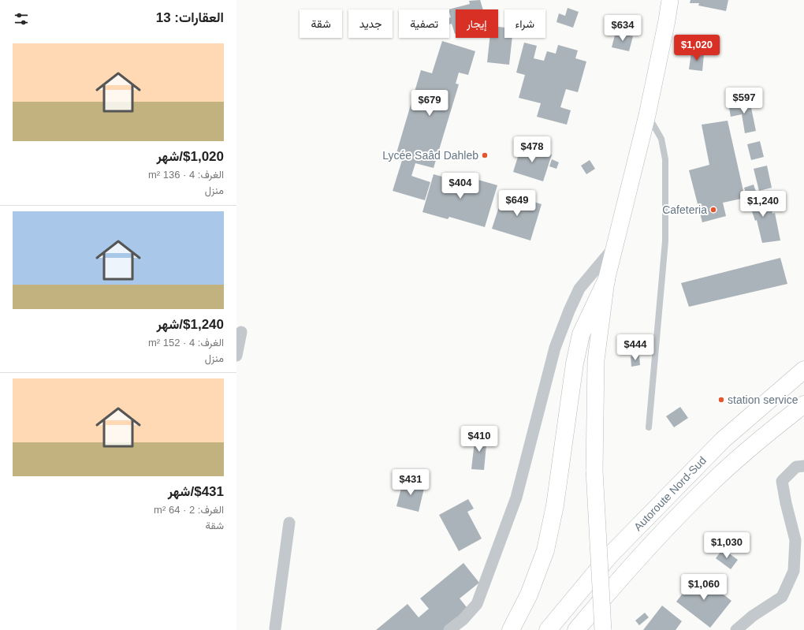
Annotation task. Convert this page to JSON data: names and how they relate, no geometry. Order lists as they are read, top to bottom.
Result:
{
  "streets": {
    "highway": ["Autoroute Nord-Sud"]
  },
  "places": ["Lycée Saâd Dahleb", "Cafeteria", "station service"],
  "page": {
    "heading": "العقارات: 13",
    "chip": [
      "شراء",
      "إيجار",
      "تصفية",
      "جديد",
      "شقة"
    ],
    "price": [
      "$634",
      "$1,020",
      "$597",
      "$679",
      "$478",
      "$404",
      "$649",
      "$1,240",
      "$444",
      "$410",
      "$431",
      "$1,030",
      "$1,060"
    ],
    "list": [
      {
        "name": "$1,020/شهر",
        "note": "الغرف: 4 · 136 m² · منزل"
      },
      {
        "name": "$1,240/شهر",
        "note": "الغرف: 4 · 152 m² · منزل"
      },
      {
        "name": "$431/شهر",
        "note": "الغرف: 2 · 64 m² · شقة"
      }
    ]
  }
}
